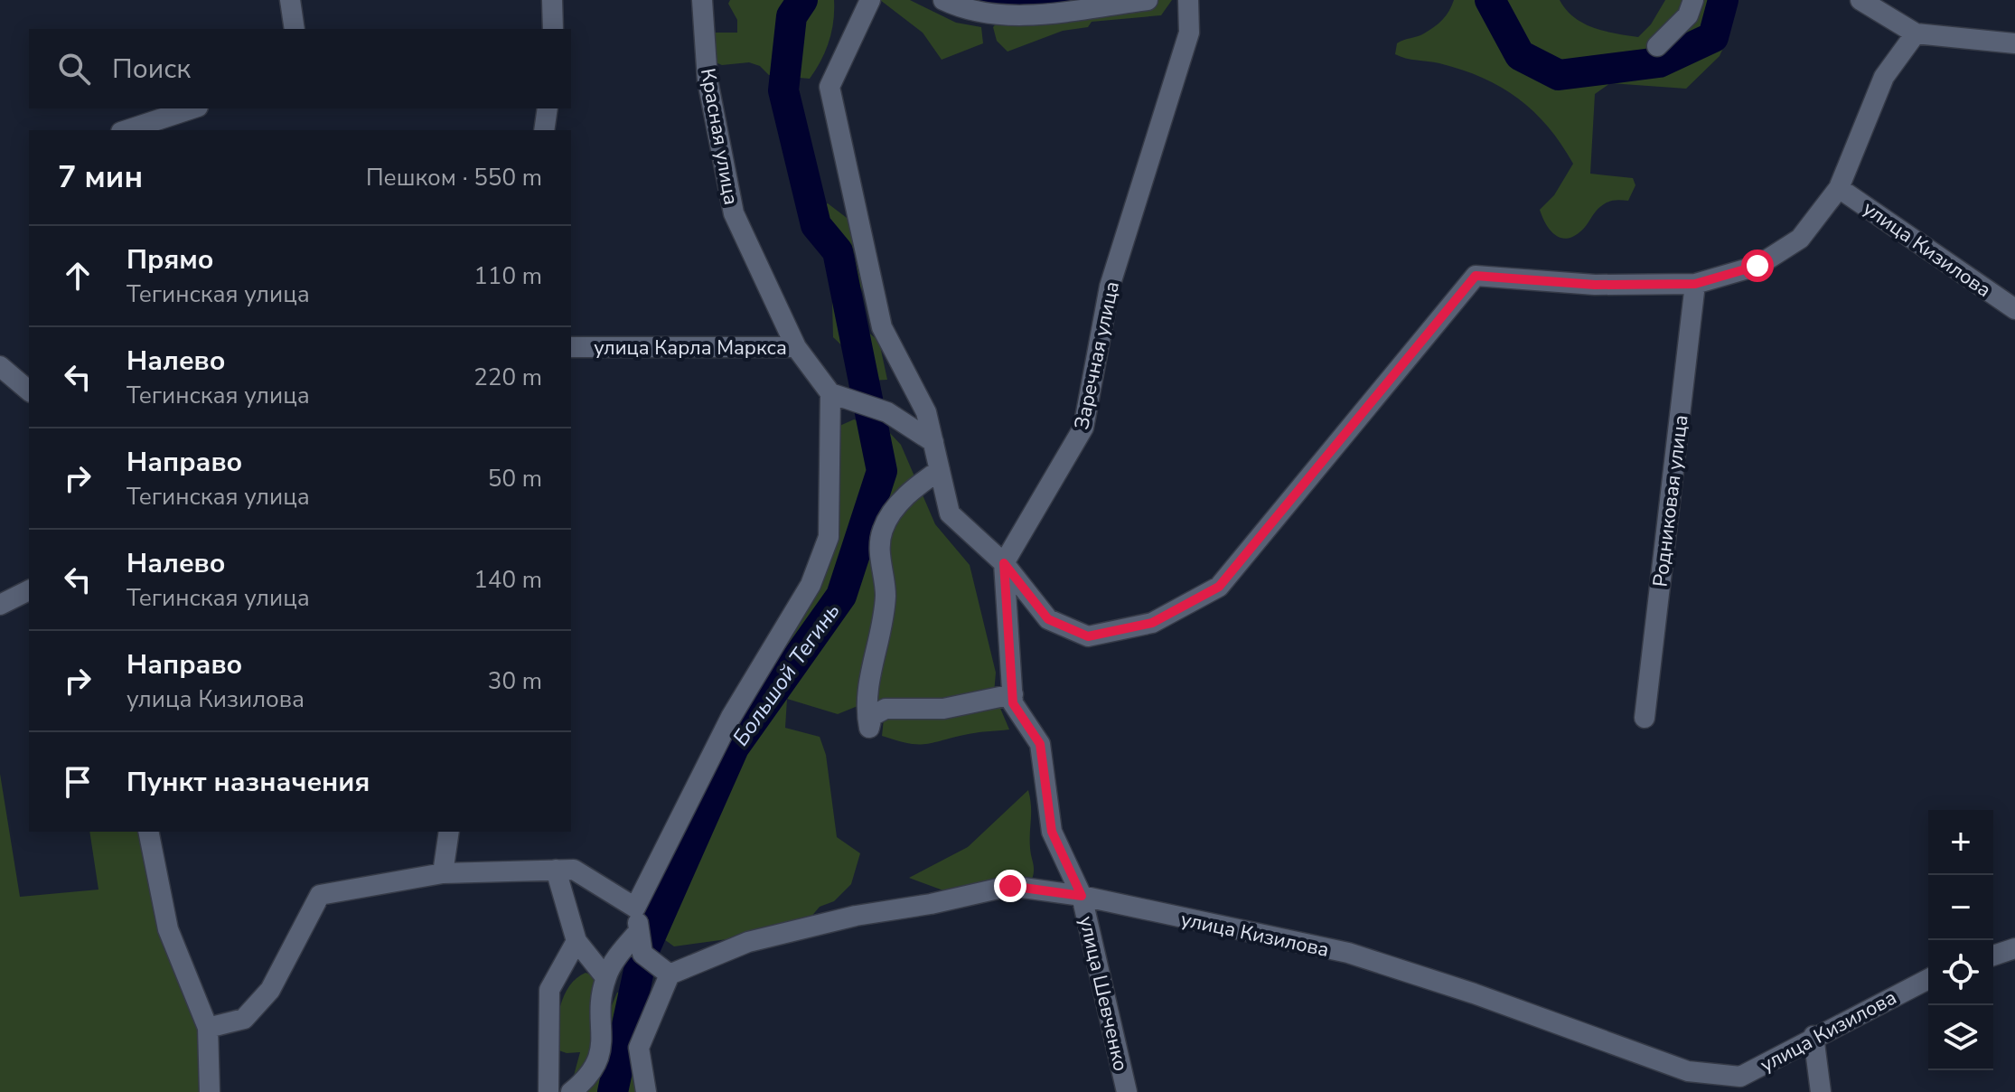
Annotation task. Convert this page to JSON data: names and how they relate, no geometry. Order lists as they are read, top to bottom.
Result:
{
  "streets": {
    "street": [
      "Красная улица",
      "улица Кизилова",
      "улица Карла Маркса",
      "Заречная улица",
      "Родниковая улица",
      "улица Шевченко"
    ]
  },
  "crossings": [
    ["Красная улица", "улица Карла Маркса"],
    ["улица Кизилова", "улица Шевченко"]
  ],
  "water": ["Большой Тегинь"],
  "page": {
    "search": "Поиск",
    "heading": ["7 мин", "Пешком · 550 m"],
    "list": [
      ["Прямо", "Тегинская улица", "110 m"],
      ["Налево", "Тегинская улица", "220 m"],
      ["Направо", "Тегинская улица", "50 m"],
      ["Налево", "Тегинская улица", "140 m"],
      ["Направо", "улица Кизилова", "30 m"],
      "Пункт назначения"
    ],
    "map_buttons": ["+", "−"]
  }
}
